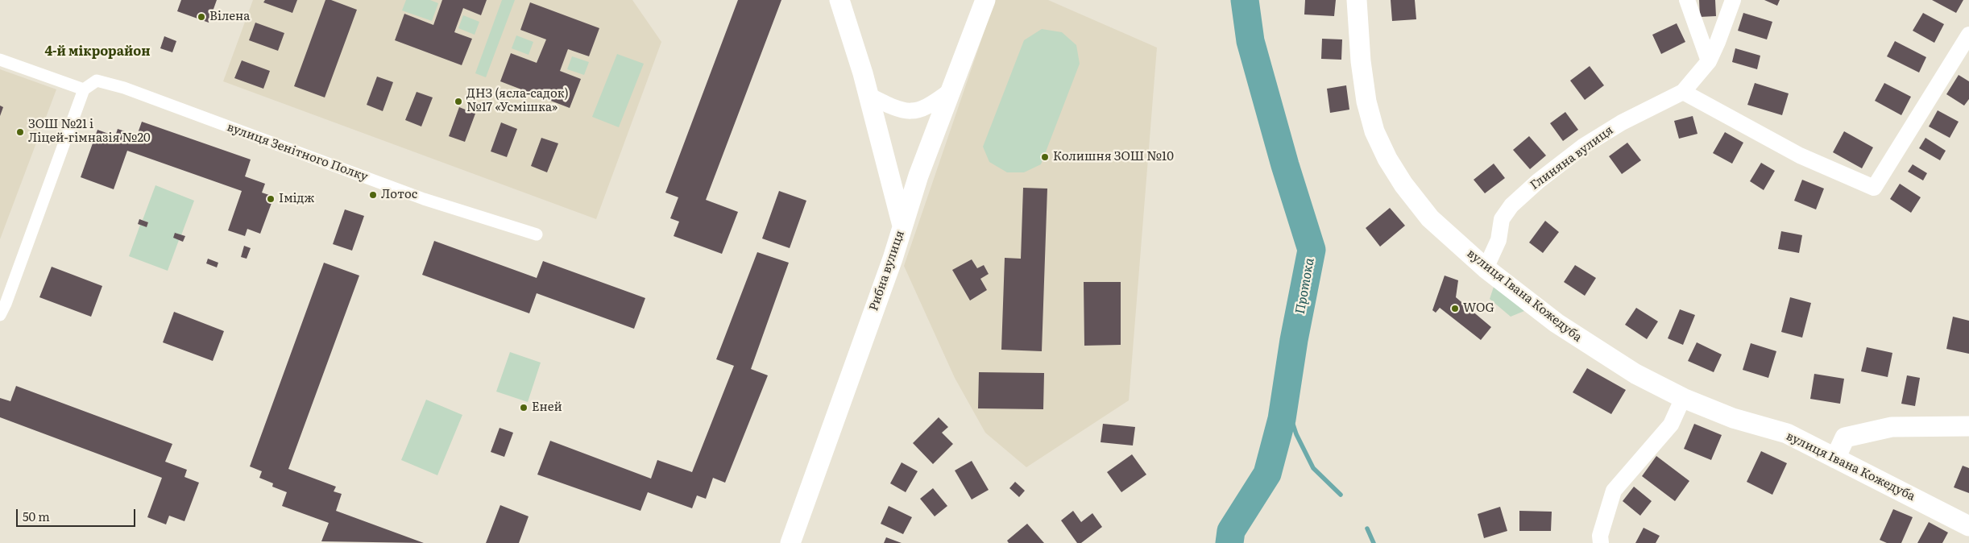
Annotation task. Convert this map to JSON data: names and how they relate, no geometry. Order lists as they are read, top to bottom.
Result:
{
  "streets": {
    "street": [
      "вулиця Зенітного Полку",
      "Глиняна вулиця",
      "Рибна вулиця",
      "вулиця Івана Кожедуба"
    ]
  },
  "crossings": [
    ["Глиняна вулиця", "вулиця Івана Кожедуба"]
  ],
  "districts": ["4-й мікрорайон"],
  "water": ["Протока"],
  "places": [
    "Вілена",
    "ДНЗ (ясла-садок) №17 «Усмішка»",
    "ЗОШ №21 і Ліцей-гімназія №20",
    "Колишня ЗОШ №10",
    "Лотос",
    "Імідж",
    "WOG",
    "Еней"
  ],
  "scale_bar": "50 m"
}
